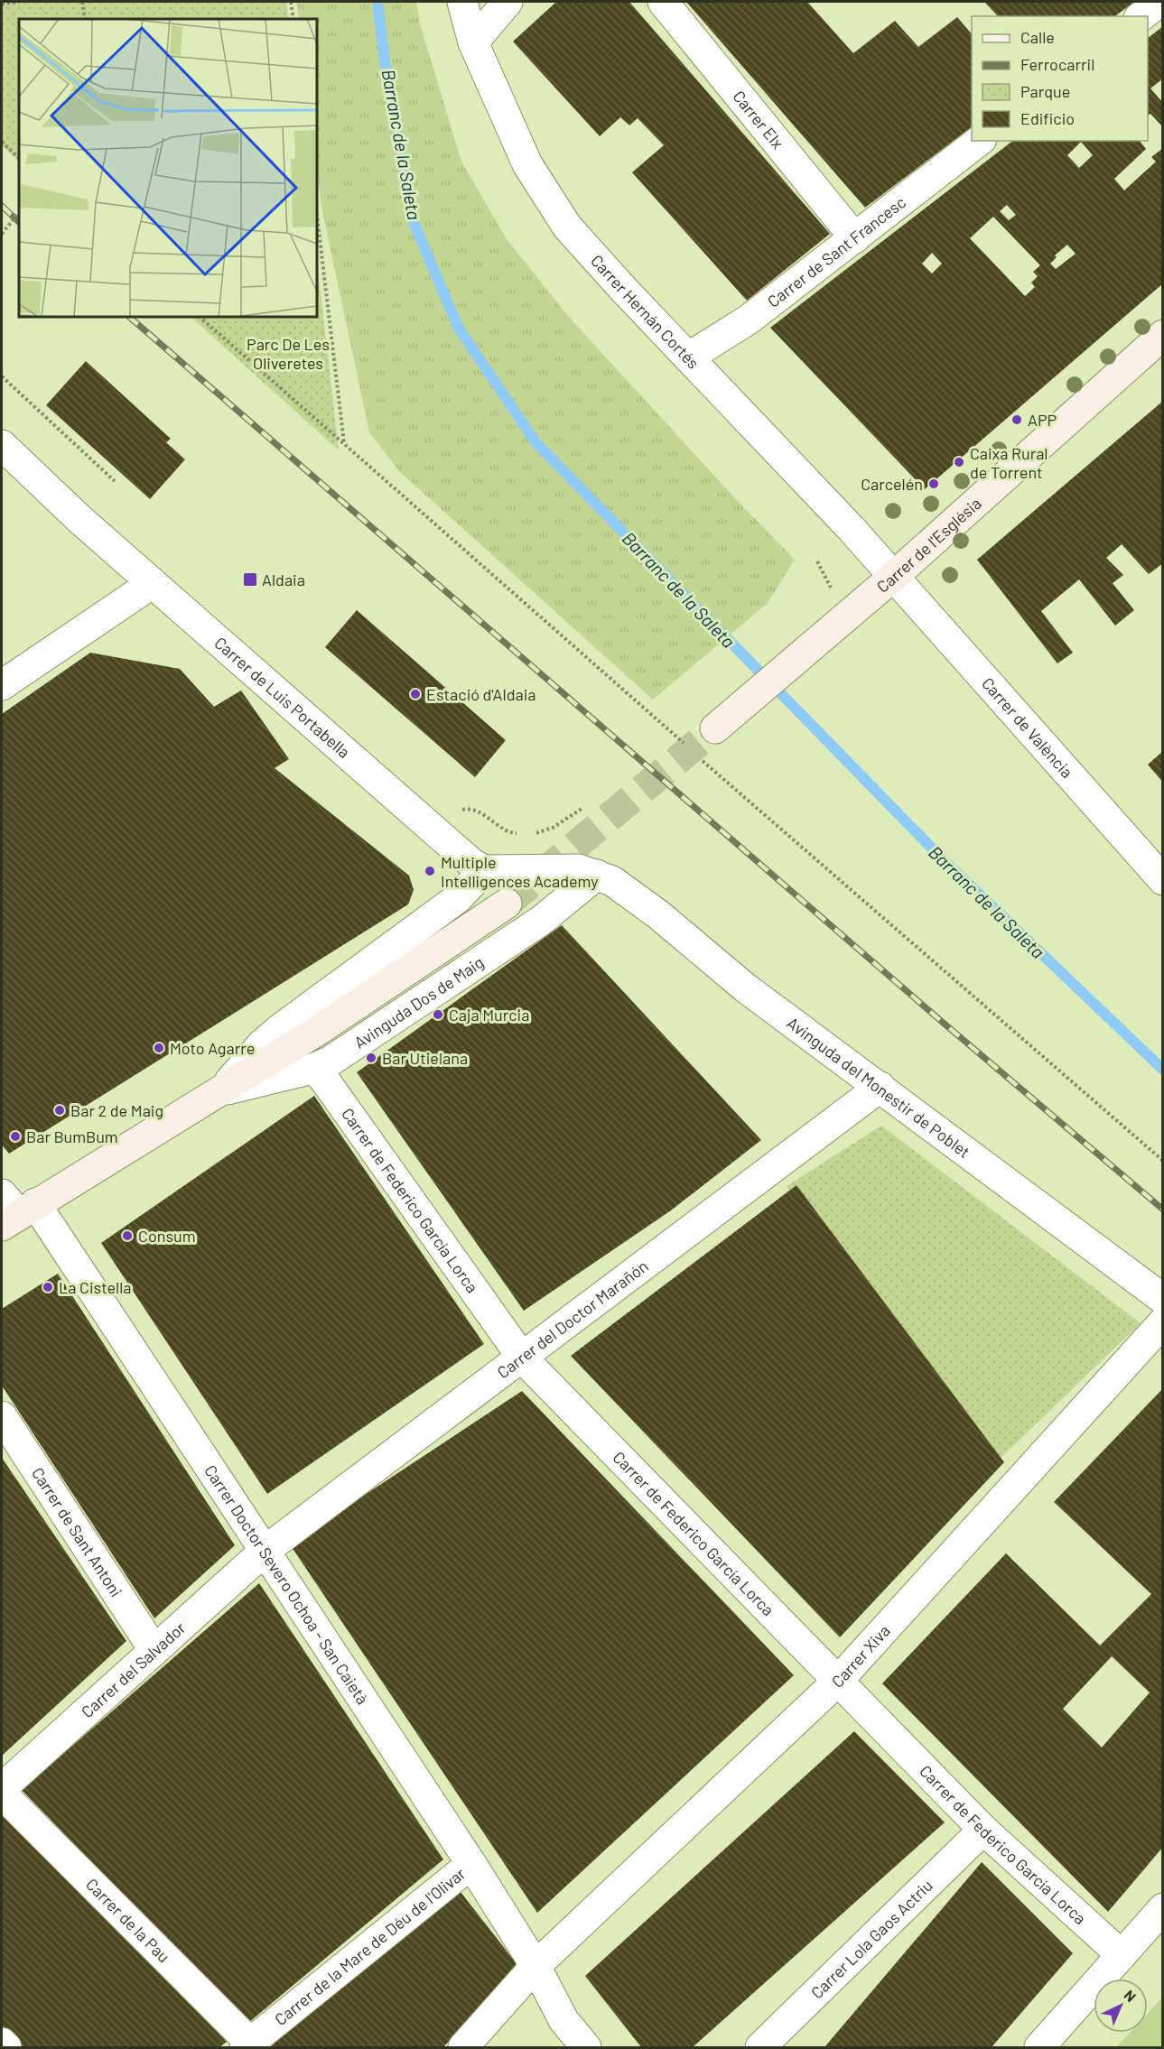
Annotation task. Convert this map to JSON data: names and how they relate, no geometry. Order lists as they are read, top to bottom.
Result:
{
  "streets": {
    "street": [
      "Carrer Elx",
      "Carrer de Sant Francesc",
      "Carrer Hernán Cortés",
      "Carrer de l'Església",
      "Carrer de Luis Portabella",
      "Carrer de València",
      "Avinguda Dos de Maig",
      "Avinguda del Monestir de Poblet",
      "Carrer de Federico García Lorca",
      "Carrer del Doctor Marañón",
      "Carrer de Sant Antoni",
      "Carrer Doctor Severo Ochoa - San Caietà",
      "Carrer Xiva",
      "Carrer del Salvador",
      "Carrer de la Pau",
      "Carrer Lola Gaos Actriu",
      "Carrer de la Mare de Déu de l'Olivar"
    ]
  },
  "crossings": [
    ["Carrer Elx", "Carrer de Sant Francesc"],
    ["Carrer de Sant Francesc", "Carrer Hernán Cortés"],
    ["Carrer Hernán Cortés", "Carrer de l'Església"],
    ["Carrer Hernán Cortés", "Carrer de València"],
    ["Carrer de l'Església", "Carrer de València"],
    ["Carrer de Luis Portabella", "Avinguda Dos de Maig"],
    ["Avinguda Dos de Maig", "Avinguda del Monestir de Poblet"],
    ["Avinguda Dos de Maig", "Carrer de Federico García Lorca"],
    ["Avinguda Dos de Maig", "Carrer Doctor Severo Ochoa - San Caietà"],
    ["Avinguda del Monestir de Poblet", "Carrer del Doctor Marañón"],
    ["Carrer de Federico García Lorca", "Carrer del Doctor Marañón"],
    ["Carrer de Federico García Lorca", "Carrer Xiva"],
    ["Carrer de Federico García Lorca", "Carrer Lola Gaos Actriu"],
    ["Carrer del Doctor Marañón", "Carrer Doctor Severo Ochoa - San Caietà"],
    ["Carrer del Doctor Marañón", "Carrer del Salvador"],
    ["Carrer de Sant Antoni", "Carrer del Salvador"],
    ["Carrer Doctor Severo Ochoa - San Caietà", "Carrer Xiva"],
    ["Carrer Doctor Severo Ochoa - San Caietà", "Carrer del Salvador"],
    ["Carrer Doctor Severo Ochoa - San Caietà", "Carrer de la Mare de Déu de l'Olivar"],
    ["Carrer de la Pau", "Carrer de la Mare de Déu de l'Olivar"]
  ],
  "water": ["Barranc de la Saleta"],
  "parks": ["Parc De Les Oliveretes"],
  "places": {
    "other": [
      "APP",
      "Caixa Rural de Torrent",
      "Carcelén",
      "Estació d'Aldaia",
      "Multiple Intelligences Academy",
      "Caja Murcia",
      "Moto Agarre",
      "Bar Utielana",
      "Bar 2 de Maig",
      "Bar BumBum",
      "Consum",
      "La Cistella"
    ],
    "transit": ["Aldaia"]
  },
  "legend": [
    "Calle",
    "Ferrocarril",
    "Parque",
    "Edificio"
  ],
  "north": "top right"
}
